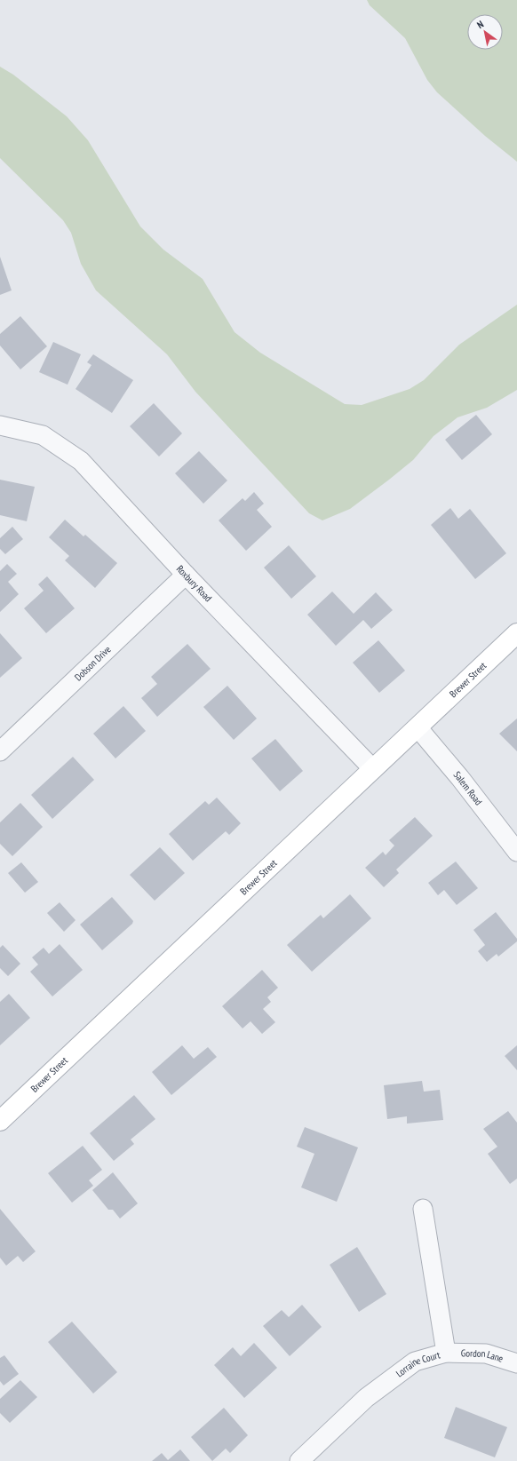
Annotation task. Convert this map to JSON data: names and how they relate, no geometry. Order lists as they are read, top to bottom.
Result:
{
  "streets": {
    "main road": ["Brewer Street"],
    "street": [
      "Roxbury Road",
      "Dobson Drive",
      "Salem Road",
      "Gordon Lane",
      "Lorraine Court"
    ]
  },
  "crossings": [
    ["Roxbury Road", "Dobson Drive"],
    ["Roxbury Road", "Brewer Street"],
    ["Brewer Street", "Salem Road"],
    ["Gordon Lane", "Lorraine Court"]
  ],
  "north": "top left"
}
